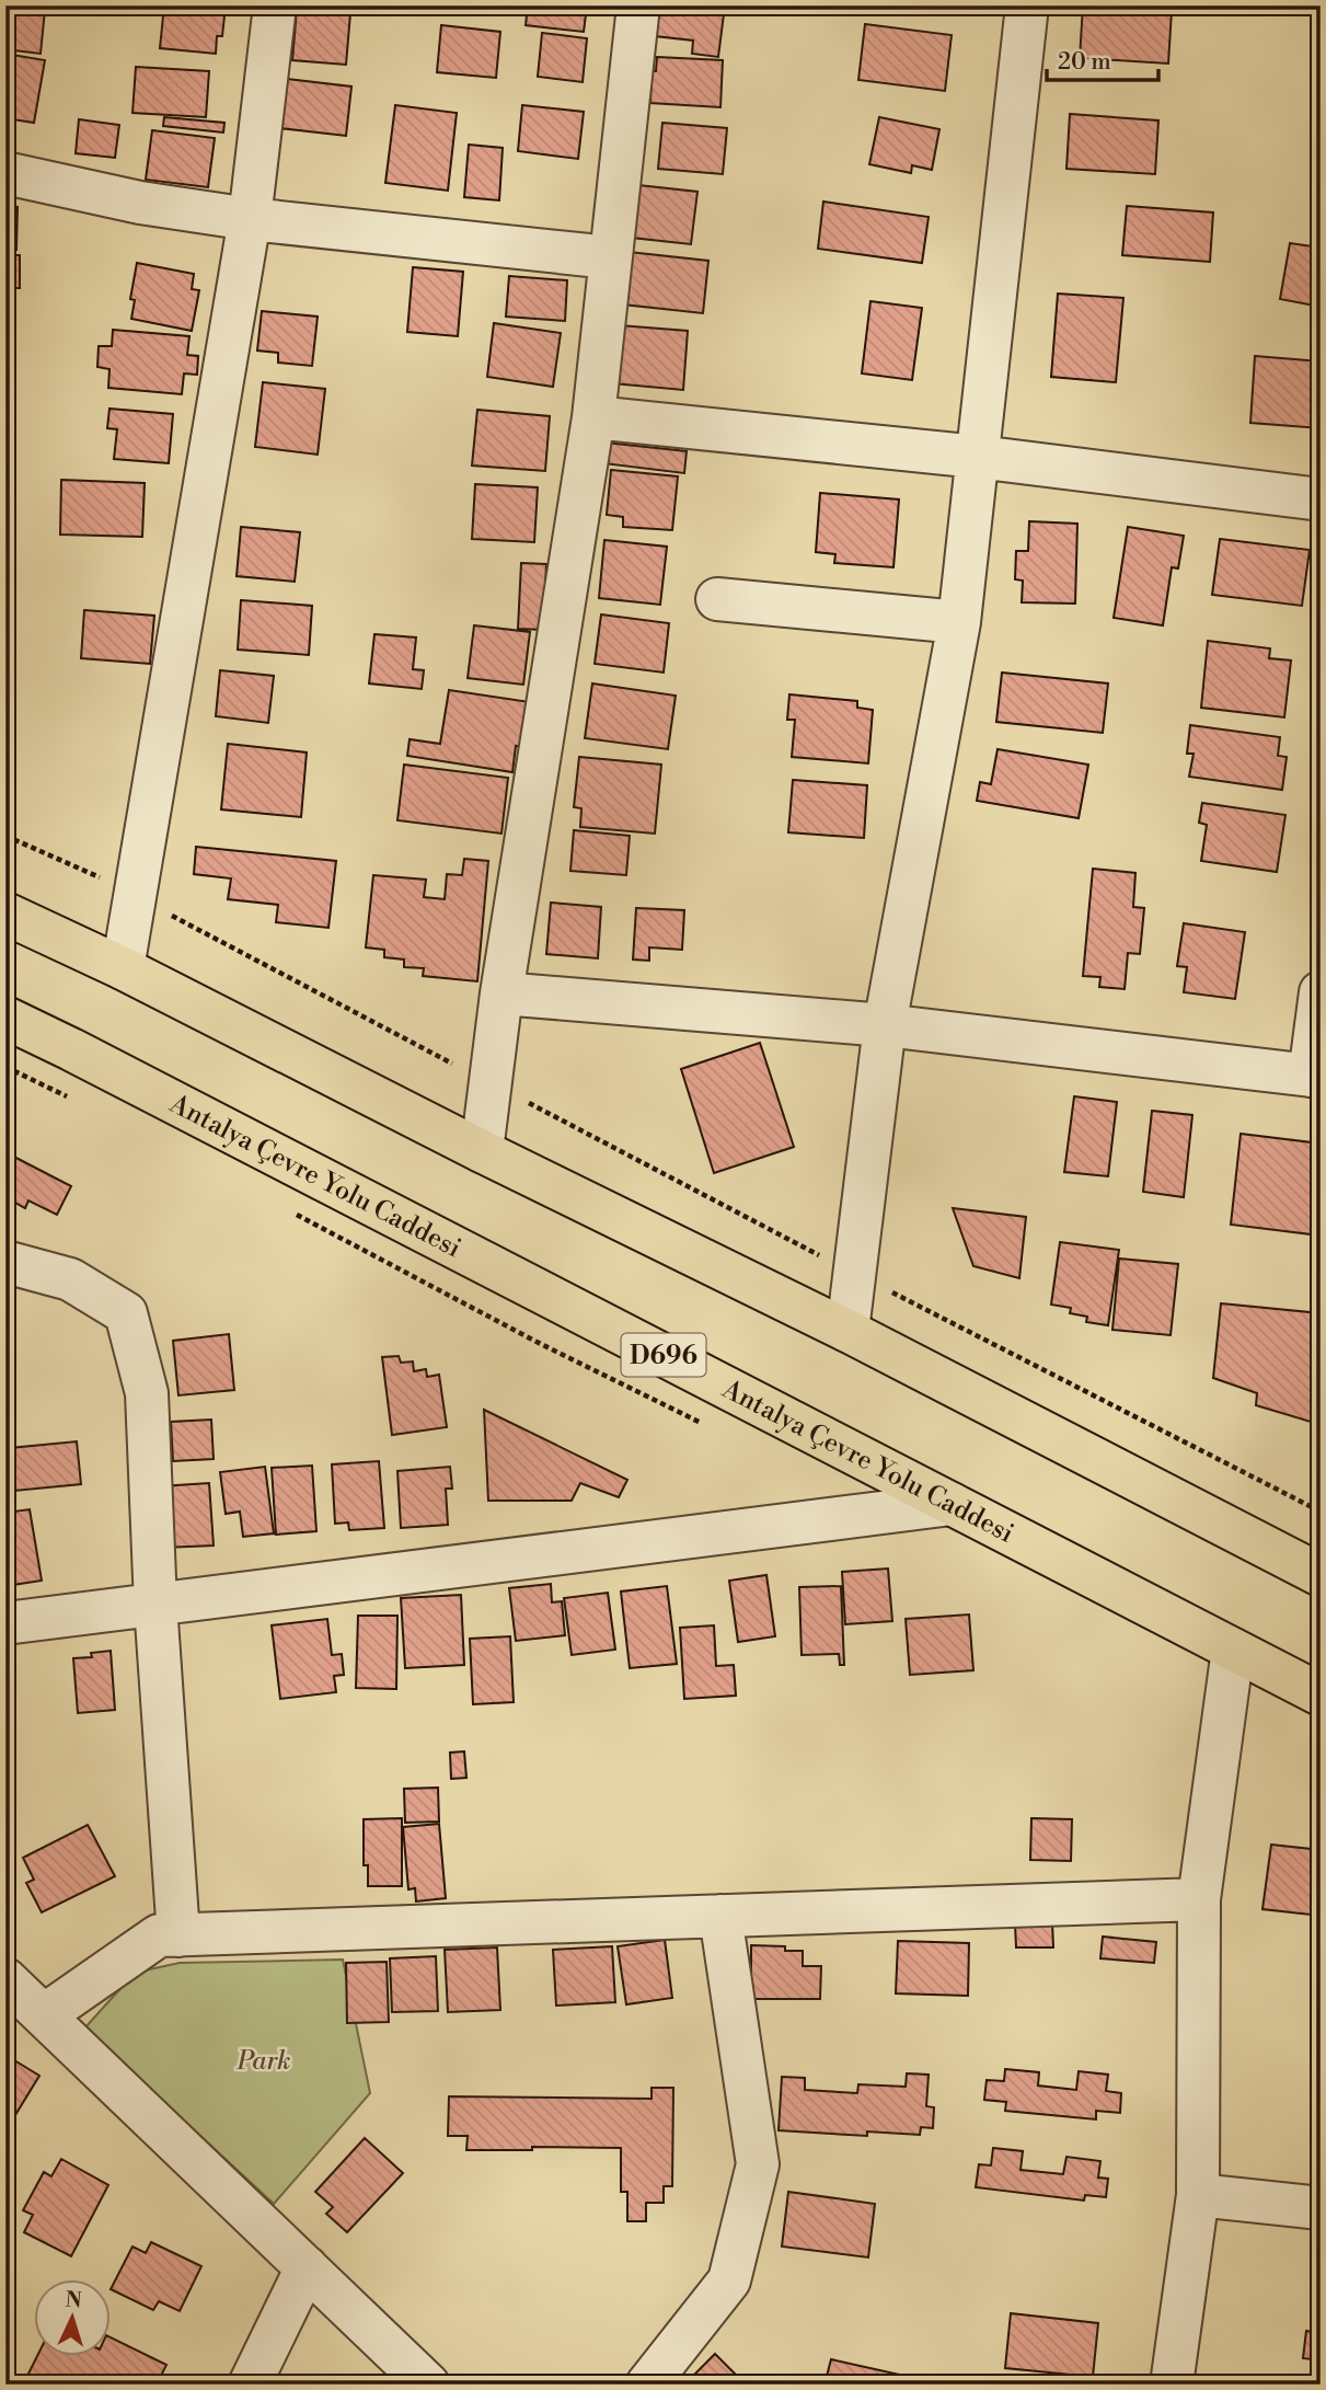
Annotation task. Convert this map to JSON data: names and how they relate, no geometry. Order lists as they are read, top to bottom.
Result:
{
  "streets": {
    "highway": ["Antalya Çevre Yolu Caddesi", "D696"]
  },
  "parks": ["Park"],
  "scale_bar": "20 m",
  "north": "top"
}
